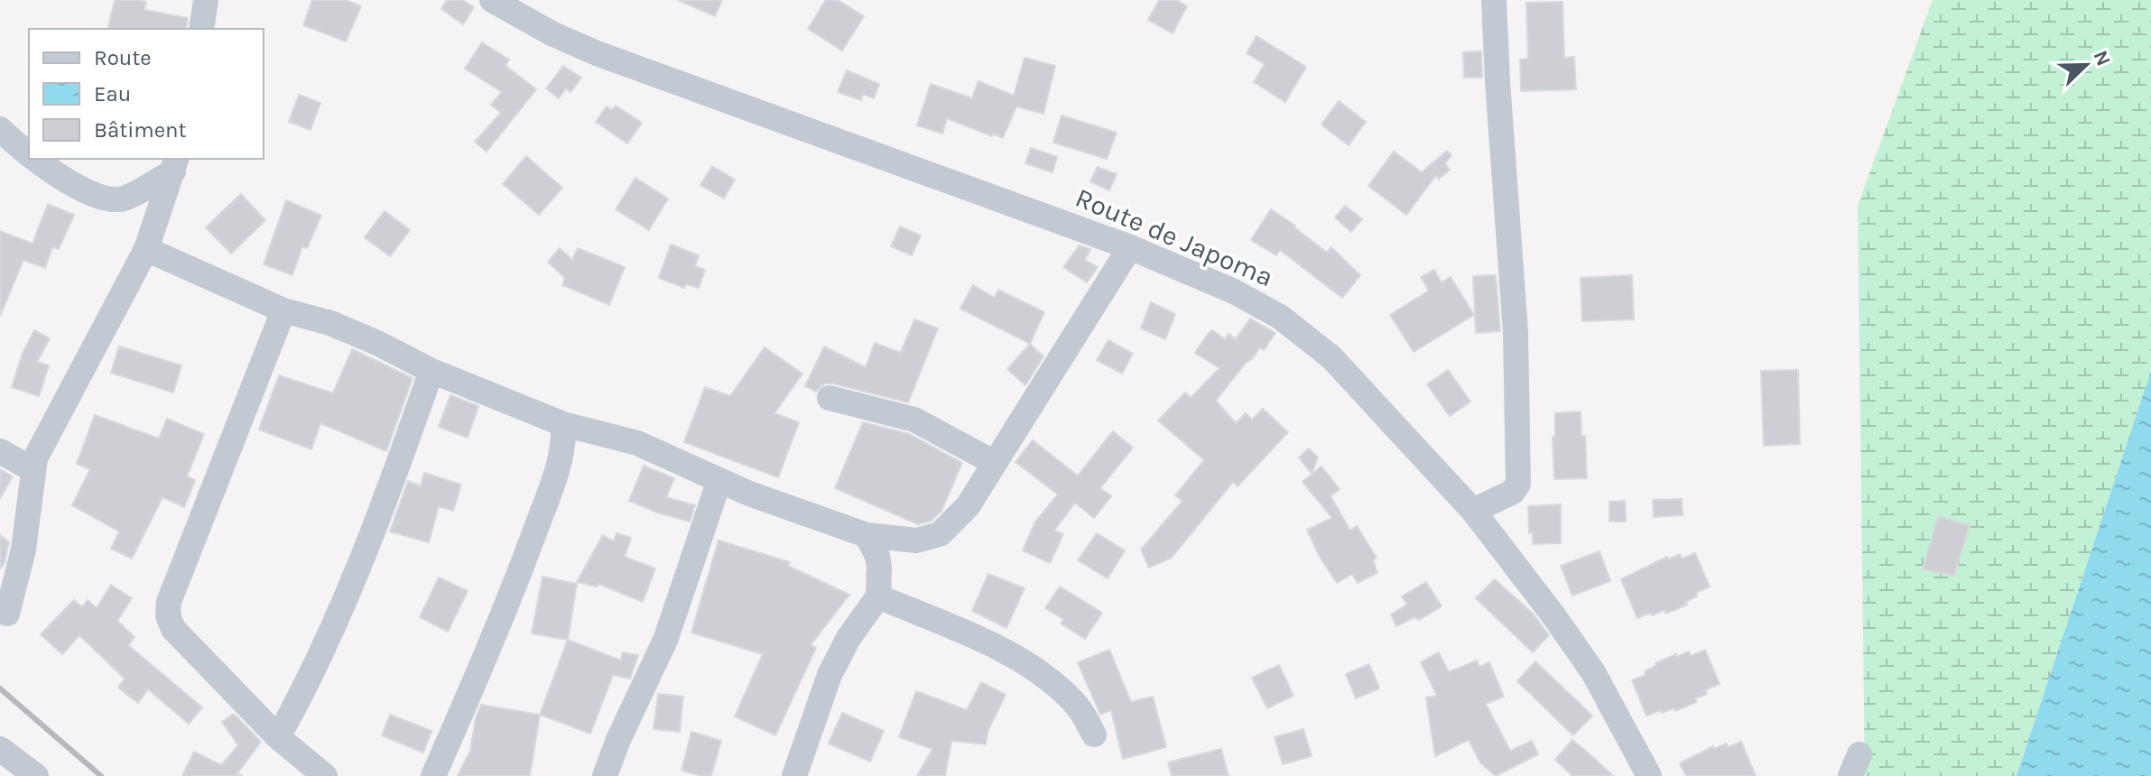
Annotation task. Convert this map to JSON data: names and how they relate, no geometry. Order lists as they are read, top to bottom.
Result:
{
  "streets": {
    "street": ["Route de Japoma"]
  },
  "legend": ["Route", "Eau", "Bâtiment"],
  "north": "top right"
}
